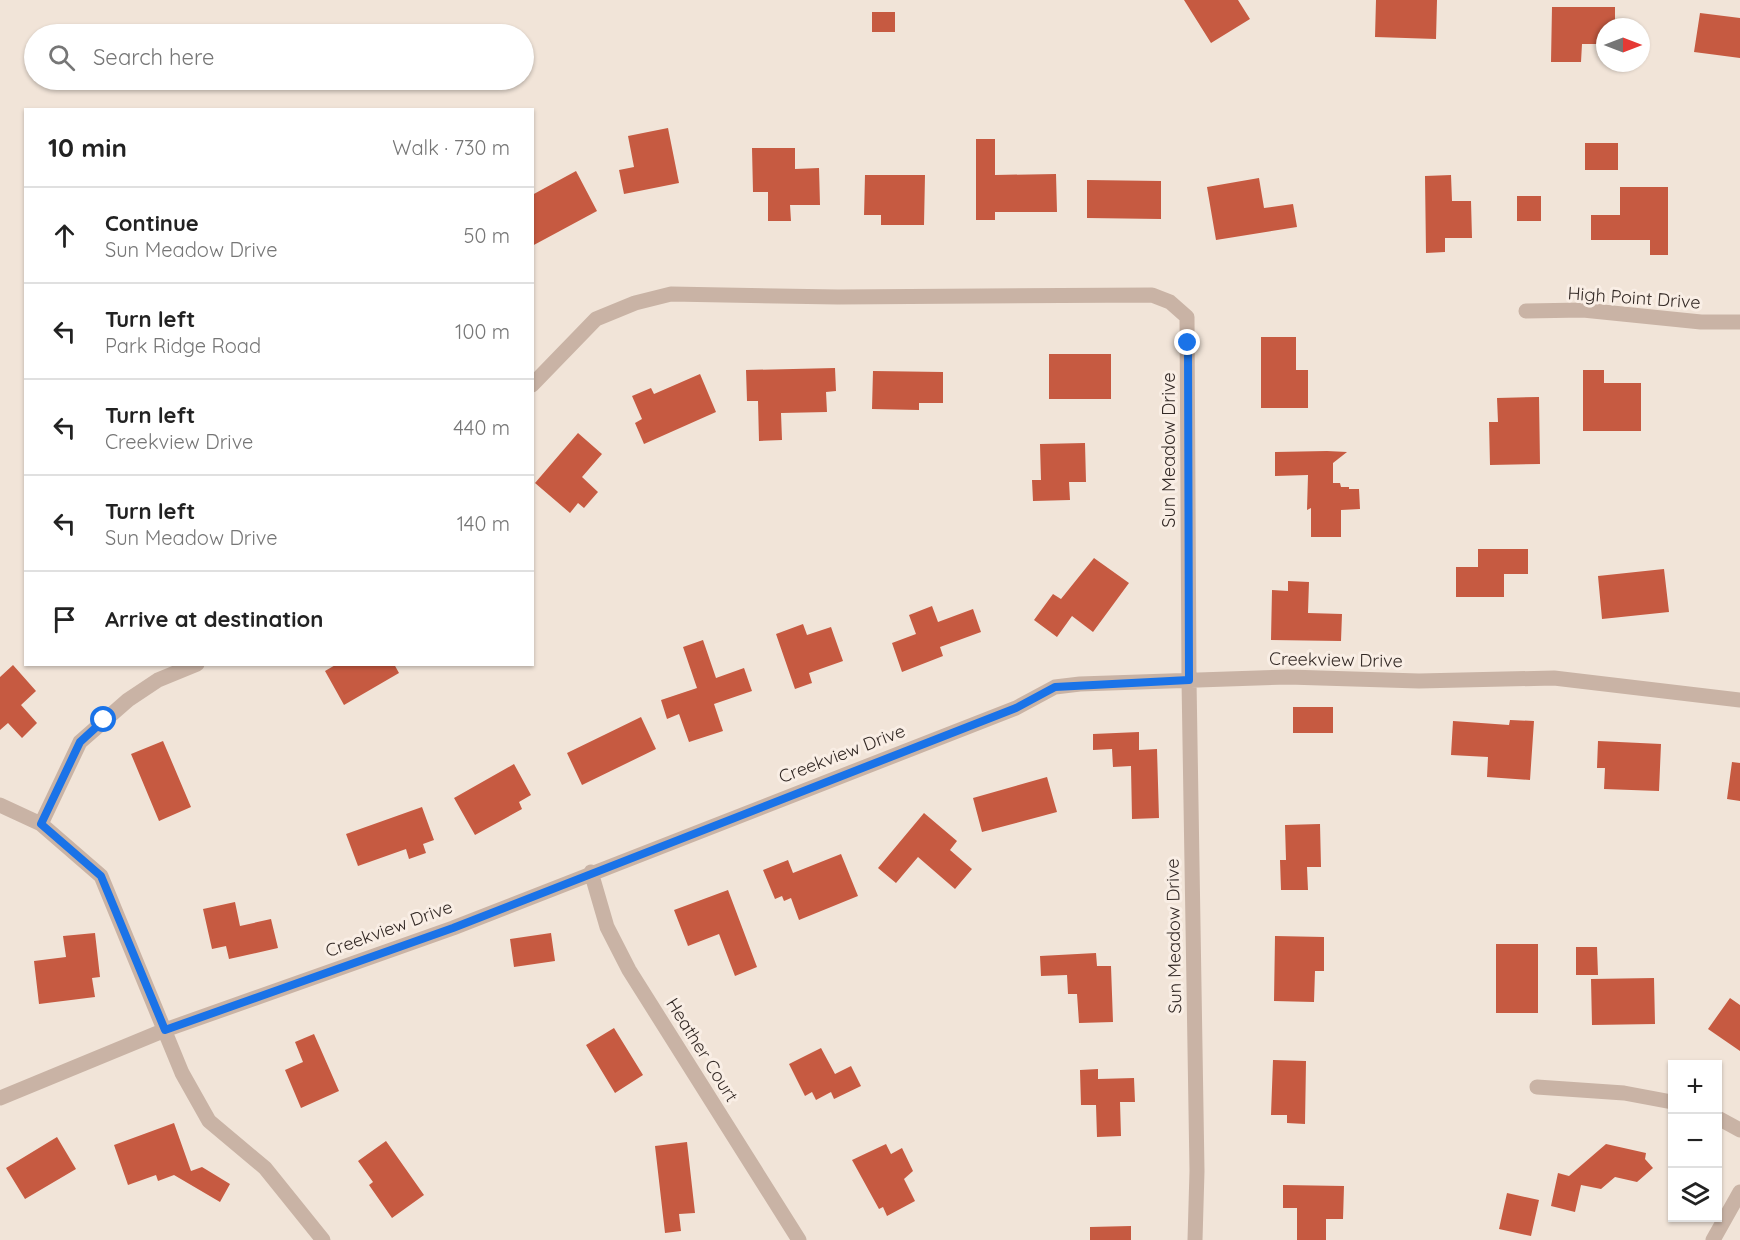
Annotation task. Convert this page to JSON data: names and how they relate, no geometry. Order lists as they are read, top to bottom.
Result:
{
  "streets": {
    "street": [
      "High Point Drive",
      "Sun Meadow Drive",
      "Creekview Drive",
      "Heather Court"
    ]
  },
  "crossings": [
    ["Sun Meadow Drive", "Creekview Drive"],
    ["Creekview Drive", "Heather Court"]
  ],
  "north": "right",
  "page": {
    "search": "Search here",
    "heading": ["10 min", "Walk · 730 m"],
    "list": [
      ["Continue", "Sun Meadow Drive", "50 m"],
      ["Turn left", "Park Ridge Road", "100 m"],
      ["Turn left", "Creekview Drive", "440 m"],
      ["Turn left", "Sun Meadow Drive", "140 m"],
      "Arrive at destination"
    ],
    "map_buttons": ["+", "−"]
  }
}
